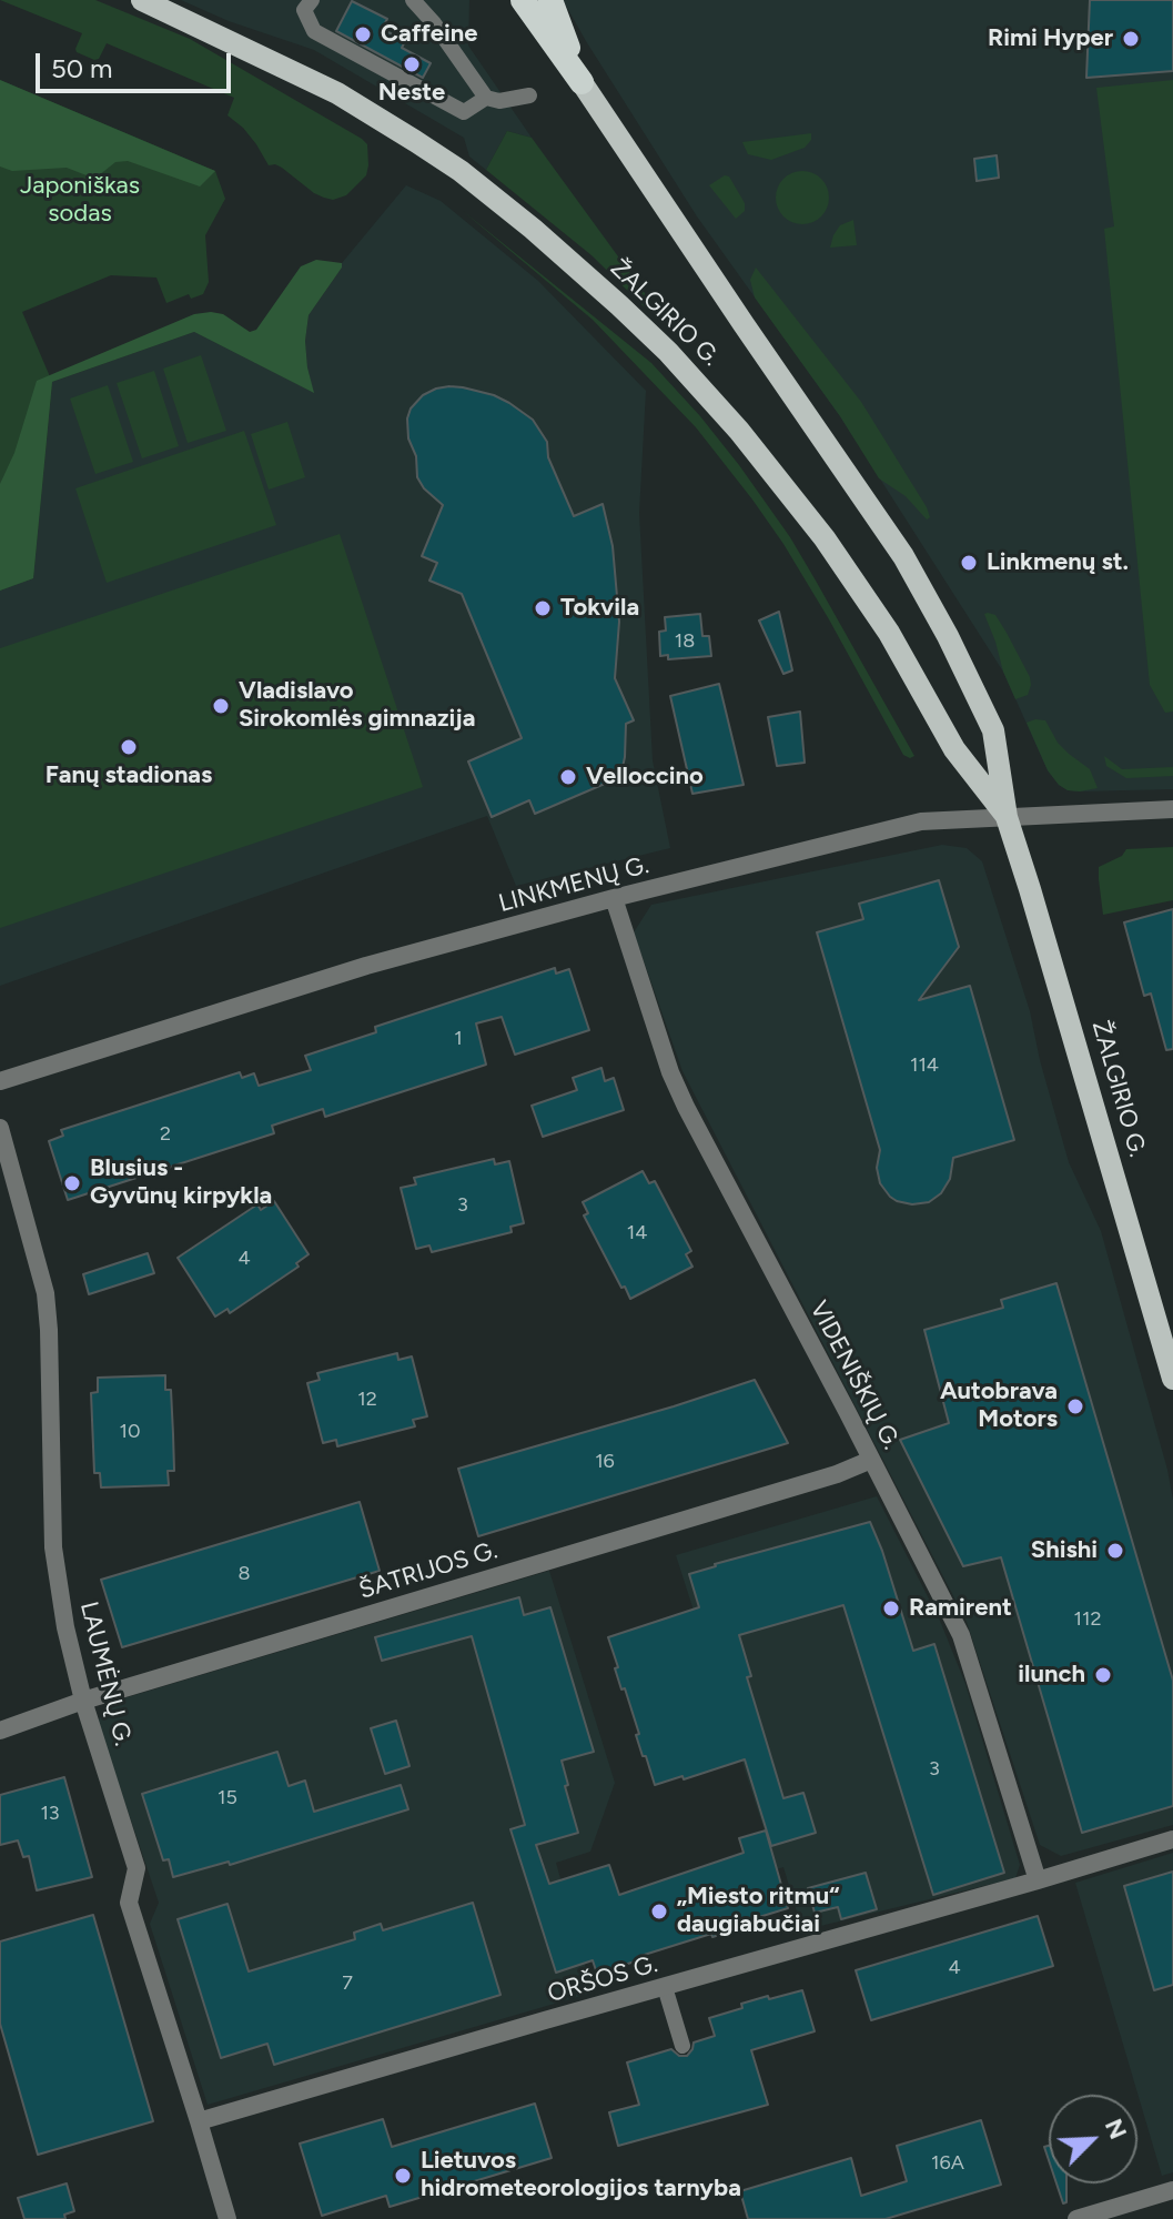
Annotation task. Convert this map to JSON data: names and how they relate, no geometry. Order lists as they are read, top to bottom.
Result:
{
  "streets": {
    "highway": ["ŽALGIRIO G."],
    "street": [
      "LINKMENŲ G.",
      "VIDENIŠKIŲ G.",
      "ŠATRIJOS G.",
      "LAUMĖNŲ G.",
      "ORŠOS G."
    ]
  },
  "crossings": [
    ["ŽALGIRIO G.", "LINKMENŲ G."],
    ["LINKMENŲ G.", "VIDENIŠKIŲ G."],
    ["VIDENIŠKIŲ G.", "ŠATRIJOS G."],
    ["VIDENIŠKIŲ G.", "ORŠOS G."],
    ["ŠATRIJOS G.", "LAUMĖNŲ G."],
    ["LAUMĖNŲ G.", "ORŠOS G."]
  ],
  "parks": ["Japoniškas sodas"],
  "places": [
    "Caffeine",
    "Rimi Hyper",
    "Neste",
    "Linkmenų st.",
    "Tokvila",
    "Vladislavo Sirokomlės gimnazija",
    "Fanų stadionas",
    "Velloccino",
    "Blusius - Gyvūnų kirpykla",
    "Autobrava Motors",
    "Shishi",
    "Ramirent",
    "ilunch",
    "„Miesto ritmu“ daugiabučiai",
    "Lietuvos hidrometeorologijos tarnyba"
  ],
  "house_numbers": [
    "18",
    "1",
    "114",
    "2",
    "3",
    "14",
    "4",
    "12",
    "10",
    "16",
    "8",
    "112",
    "3",
    "15",
    "13",
    "4",
    "7",
    "16A"
  ],
  "scale_bar": "50 m",
  "north": "top right"
}
